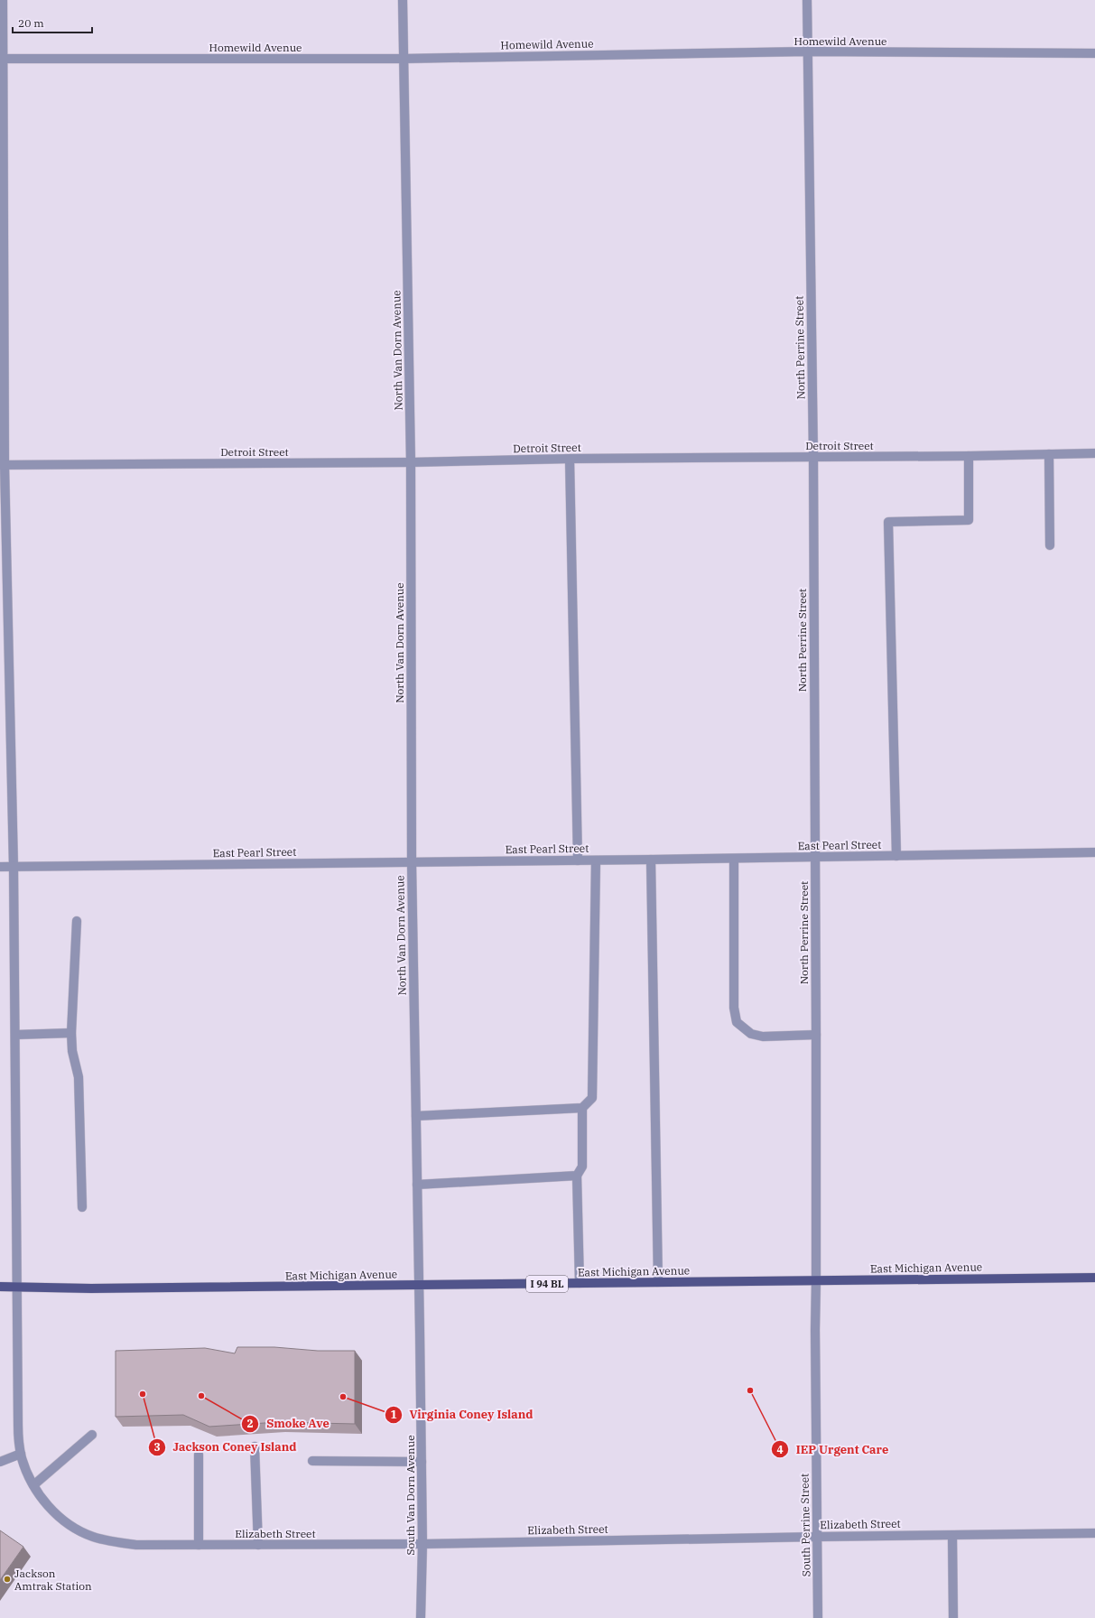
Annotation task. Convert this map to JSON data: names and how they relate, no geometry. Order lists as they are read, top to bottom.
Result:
{
  "streets": {
    "main road": ["East Michigan Avenue", "I 94 BL"],
    "street": [
      "Homewild Avenue",
      "North Perrine Street",
      "North Van Dorn Avenue",
      "Detroit Street",
      "East Pearl Street",
      "South Van Dorn Avenue",
      "Elizabeth Street",
      "South Perrine Street"
    ]
  },
  "crossings": [
    ["Homewild Avenue", "North Perrine Street"],
    ["Homewild Avenue", "North Van Dorn Avenue"],
    ["Homewild Avenue", "Elizabeth Street"],
    ["North Perrine Street", "Detroit Street"],
    ["North Perrine Street", "East Pearl Street"],
    ["North Perrine Street", "East Michigan Avenue"],
    ["North Perrine Street", "South Perrine Street"],
    ["North Van Dorn Avenue", "Detroit Street"],
    ["North Van Dorn Avenue", "East Pearl Street"],
    ["North Van Dorn Avenue", "East Michigan Avenue"],
    ["North Van Dorn Avenue", "South Van Dorn Avenue"],
    ["Detroit Street", "Elizabeth Street"],
    ["East Pearl Street", "Elizabeth Street"],
    ["East Michigan Avenue", "South Van Dorn Avenue"],
    ["East Michigan Avenue", "Elizabeth Street"],
    ["East Michigan Avenue", "South Perrine Street"],
    ["South Van Dorn Avenue", "Elizabeth Street"],
    ["Elizabeth Street", "South Perrine Street"]
  ],
  "places": [
    "IEP Urgent Care",
    "Jackson Coney Island",
    "Smoke Ave",
    "Virginia Coney Island",
    "Jackson Amtrak Station"
  ],
  "scale_bar": "20 m"
}
